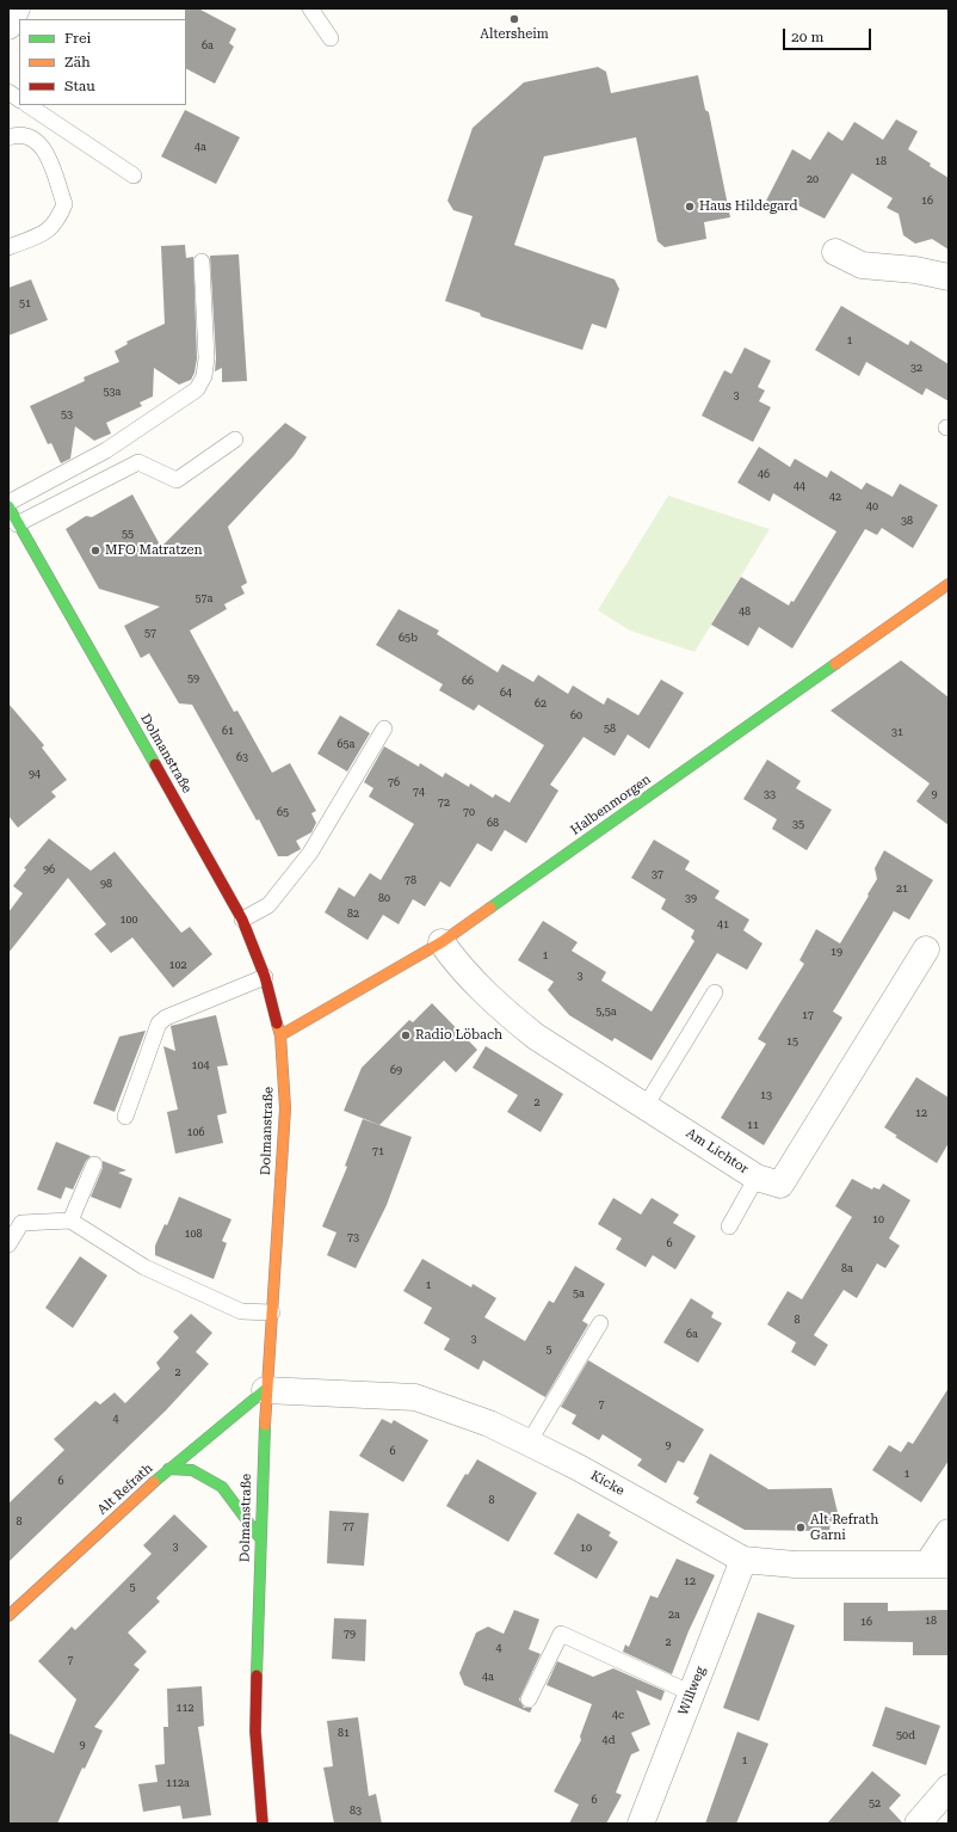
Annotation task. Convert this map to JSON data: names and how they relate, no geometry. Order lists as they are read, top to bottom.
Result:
{
  "streets": {
    "main road": ["Dolmanstraße", "Halbenmorgen", "Alt Refrath"],
    "street": ["Am Lichtor", "Kicke", "Willweg"]
  },
  "crossings": [
    ["Dolmanstraße", "Halbenmorgen"],
    ["Dolmanstraße", "Kicke"],
    ["Dolmanstraße", "Alt Refrath"],
    ["Halbenmorgen", "Am Lichtor"],
    ["Kicke", "Alt Refrath"],
    ["Kicke", "Willweg"]
  ],
  "places": [
    "Altersheim",
    "Haus Hildegard",
    "MFO Matratzen",
    "Radio Löbach",
    "Alt Refrath Garni"
  ],
  "house_numbers": [
    "6a",
    "4a",
    "18",
    "20",
    "16",
    "51",
    "1",
    "32",
    "53a",
    "3",
    "53",
    "46",
    "44",
    "42",
    "40",
    "38",
    "55",
    "57a",
    "48",
    "57",
    "65b",
    "59",
    "66",
    "64",
    "62",
    "60",
    "58",
    "61",
    "31",
    "65a",
    "63",
    "94",
    "76",
    "74",
    "33",
    "9",
    "72",
    "65",
    "70",
    "68",
    "35",
    "96",
    "37",
    "78",
    "98",
    "21",
    "80",
    "39",
    "82",
    "100",
    "41",
    "19",
    "1",
    "102",
    "3",
    "5,5a",
    "17",
    "15",
    "104",
    "69",
    "13",
    "2",
    "12",
    "11",
    "106",
    "71",
    "10",
    "108",
    "73",
    "6",
    "8a",
    "1",
    "5a",
    "8",
    "6a",
    "3",
    "5",
    "2",
    "7",
    "4",
    "9",
    "6",
    "1",
    "6",
    "8",
    "8",
    "77",
    "3",
    "10",
    "12",
    "5",
    "2a",
    "18",
    "16",
    "79",
    "2",
    "4",
    "7",
    "4a",
    "112",
    "4c",
    "81",
    "50d",
    "4d",
    "9",
    "1",
    "112a",
    "6",
    "52",
    "83"
  ],
  "legend": ["Frei", "Zäh", "Stau"],
  "scale_bar": "20 m"
}
